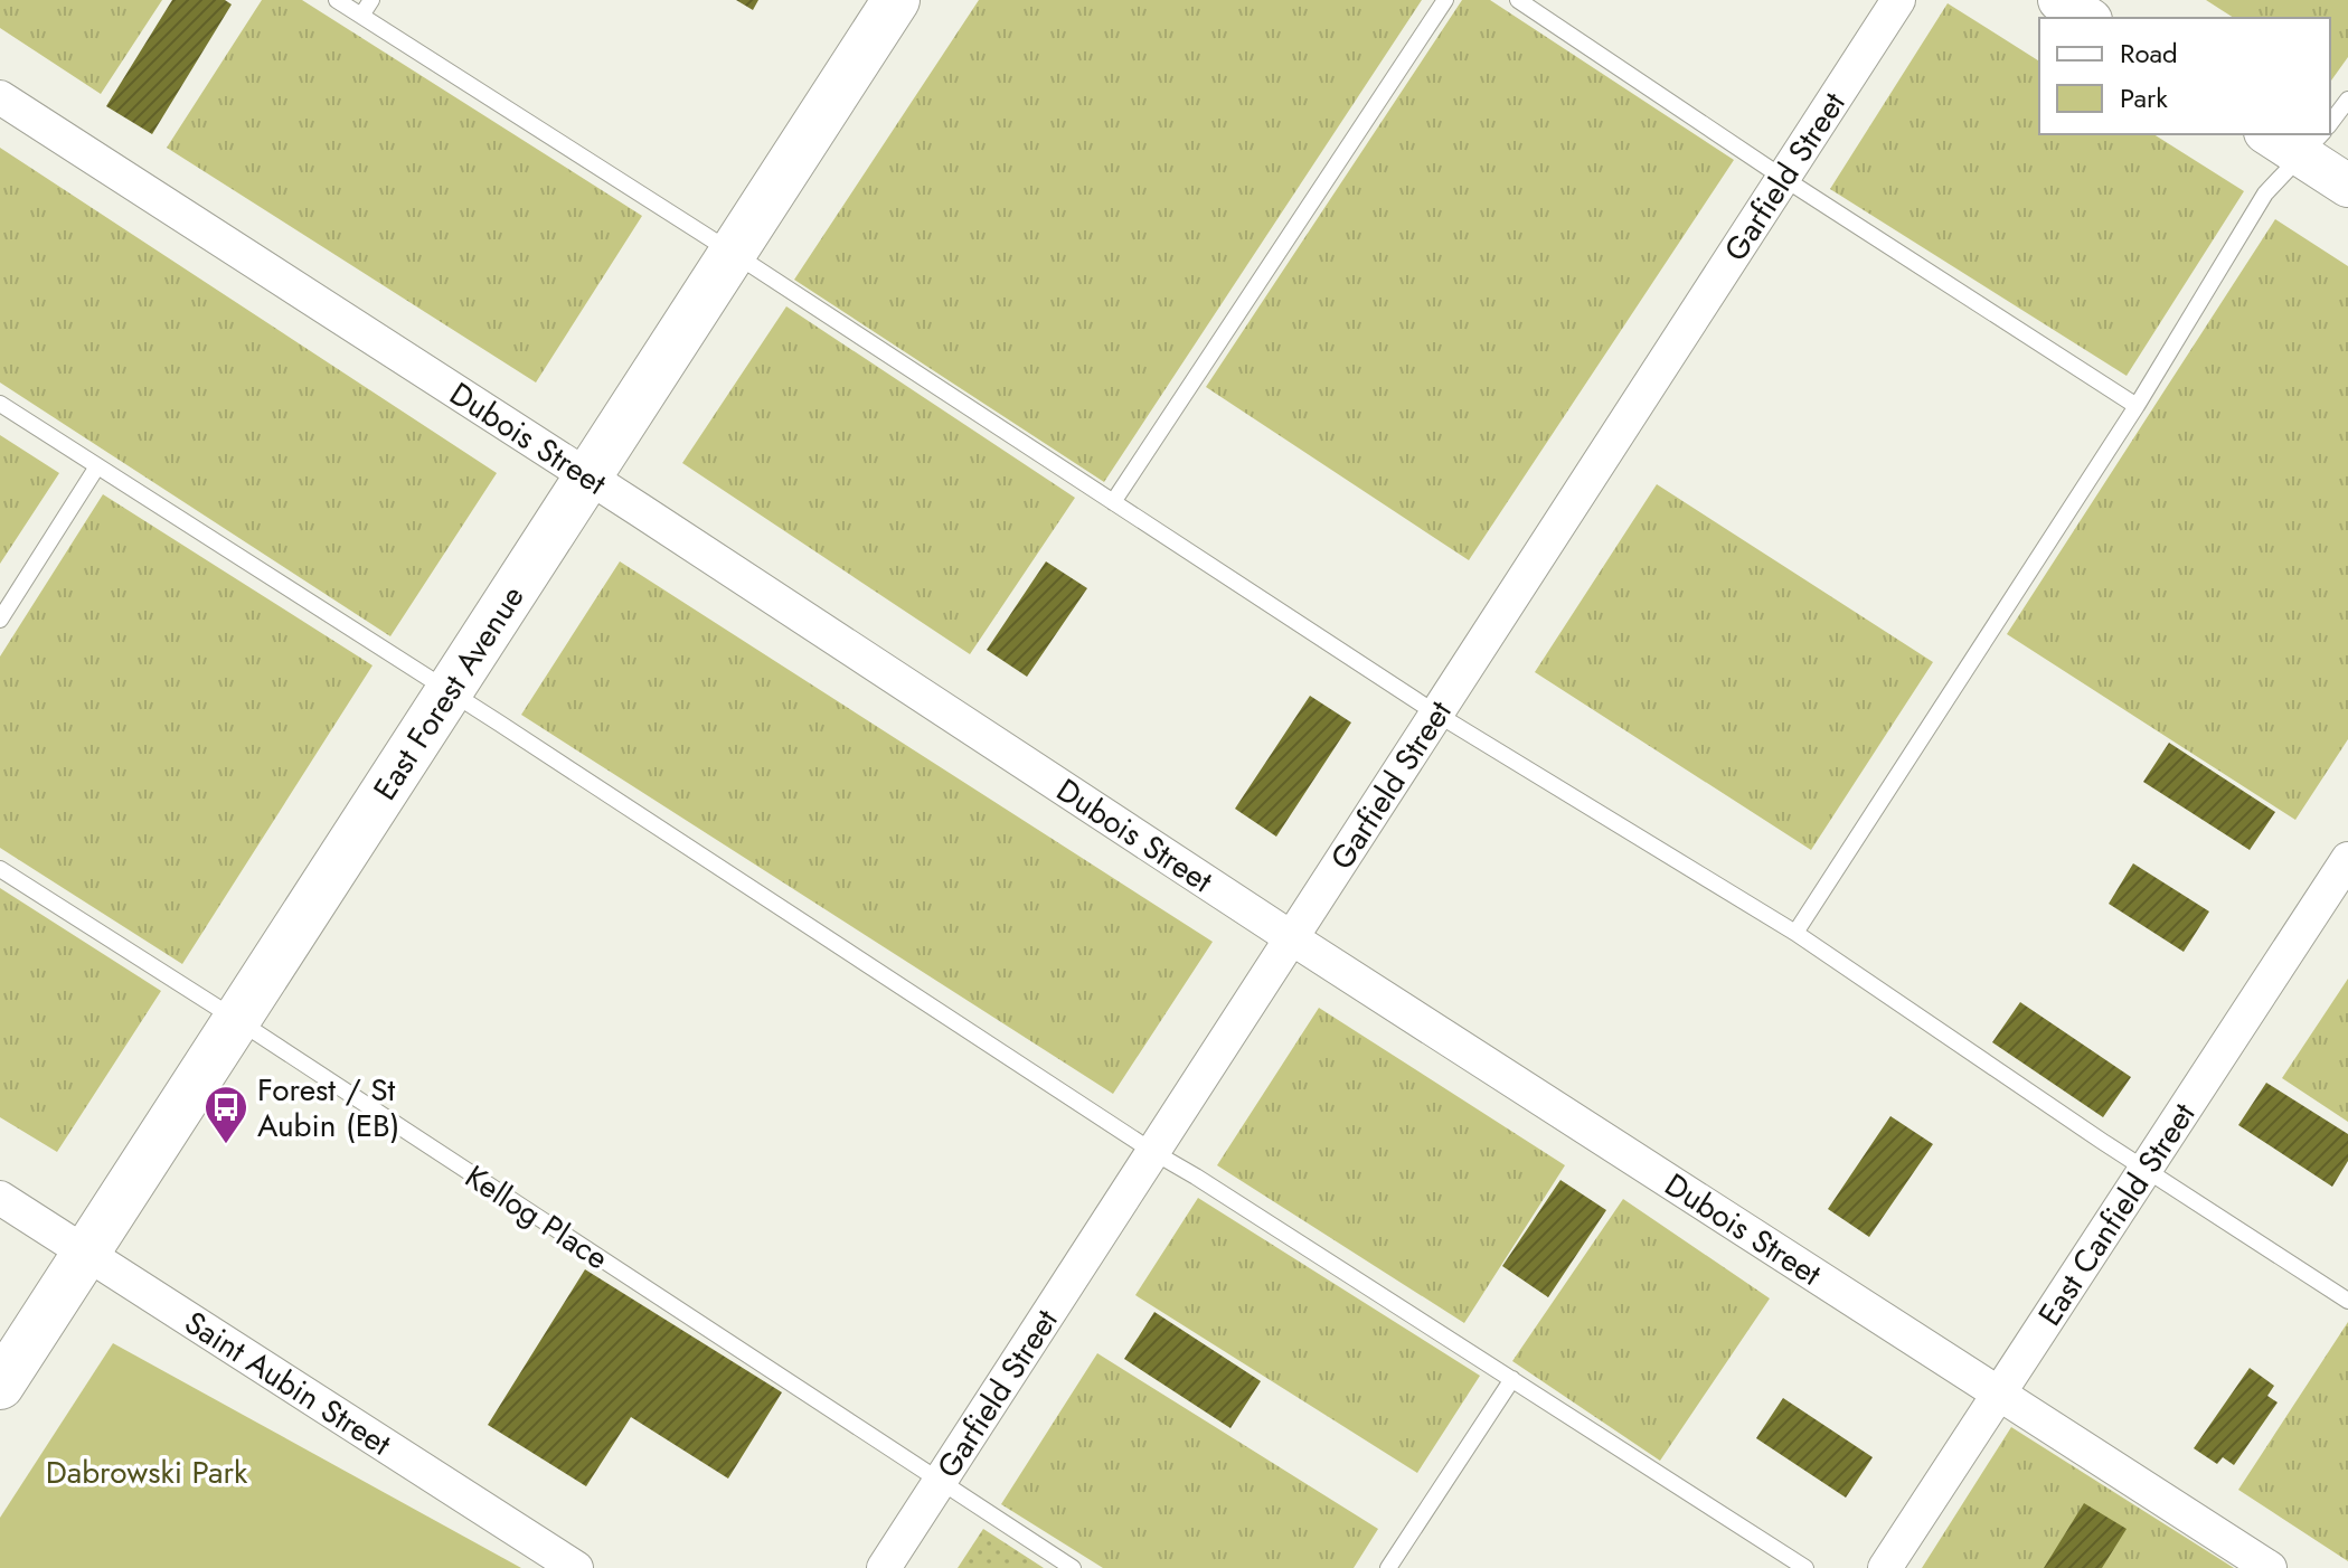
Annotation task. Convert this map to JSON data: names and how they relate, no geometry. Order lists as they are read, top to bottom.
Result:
{
  "streets": {
    "main road": ["East Forest Avenue"],
    "street": [
      "Garfield Street",
      "Dubois Street",
      "East Canfield Street",
      "Saint Aubin Street"
    ],
    "lane": ["Kellog Place"]
  },
  "crossings": [
    ["Garfield Street", "Dubois Street"],
    ["Garfield Street", "Kellog Place"],
    ["Dubois Street", "East Forest Avenue"],
    ["Dubois Street", "East Canfield Street"],
    ["East Forest Avenue", "Kellog Place"],
    ["East Forest Avenue", "Saint Aubin Street"]
  ],
  "parks": ["Dabrowski Park"],
  "places": {
    "bus stop": ["Forest / St Aubin (EB)"]
  },
  "legend": ["Road", "Park"]
}
